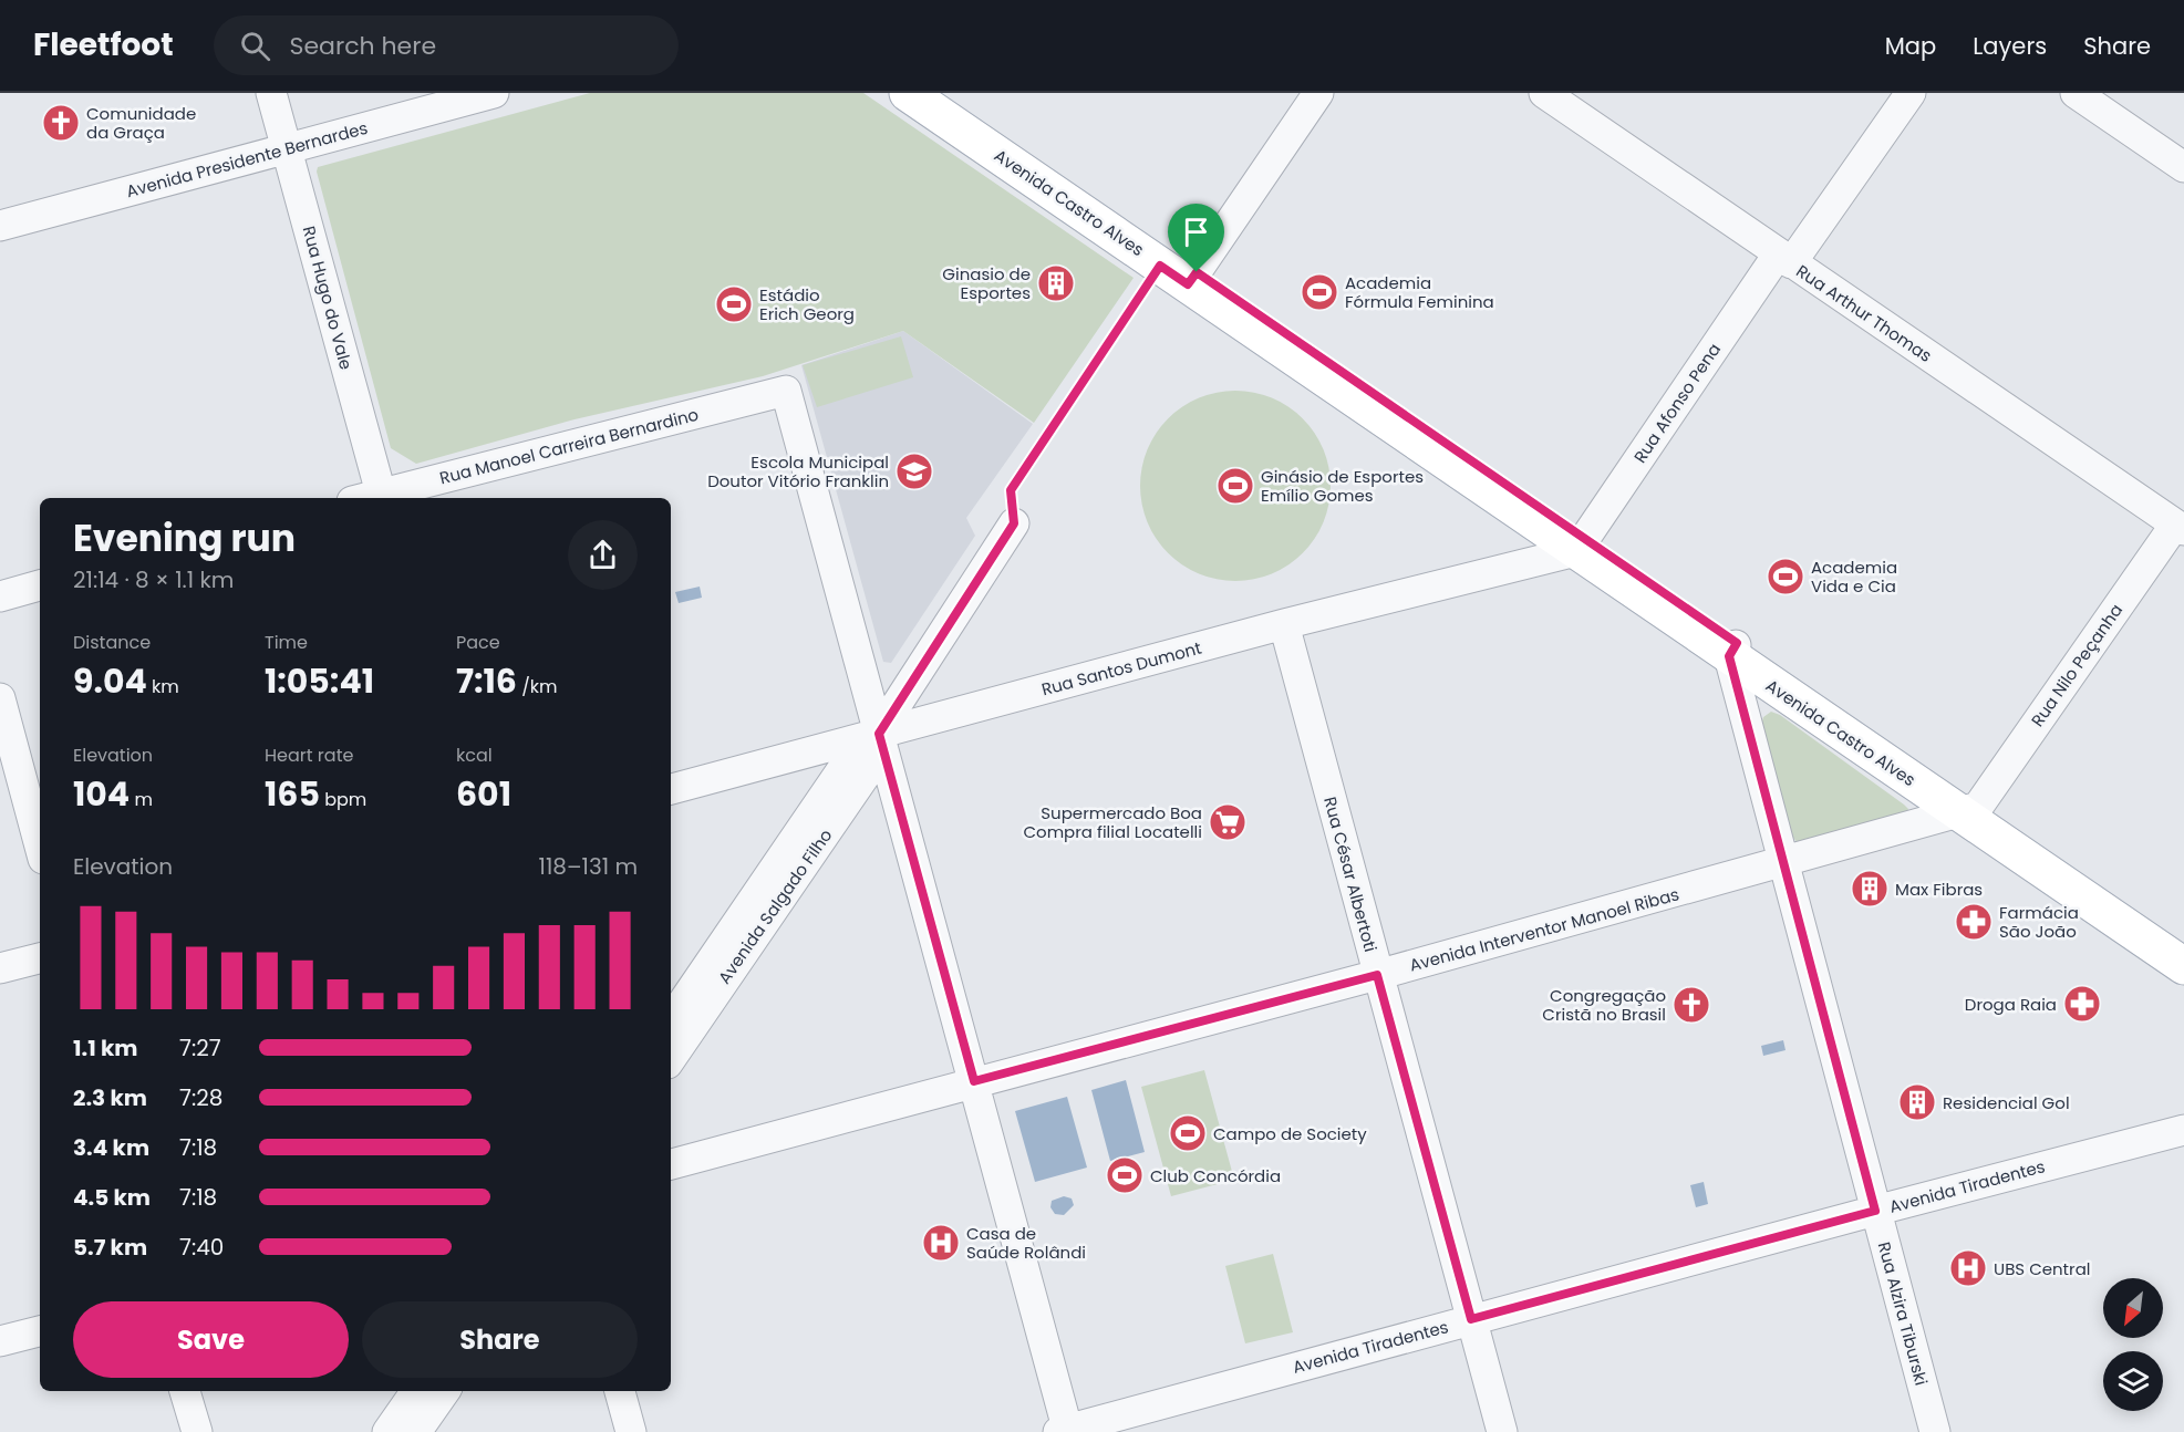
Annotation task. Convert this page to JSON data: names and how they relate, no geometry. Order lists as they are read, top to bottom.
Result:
{
  "streets": {
    "main road": ["Avenida Castro Alves"],
    "street": [
      "Avenida Presidente Bernardes",
      "Rua Hugo do Vale",
      "Rua Arthur Thomas",
      "Rua Afonso Pena",
      "Rua Manoel Carreira Bernardino",
      "Rua Nilo Peçanha",
      "Rua Santos Dumont",
      "Rua César Albertoti",
      "Avenida Salgado Filho",
      "Avenida Interventor Manoel Ribas",
      "Avenida Tiradentes",
      "Rua Alzira Tiburski"
    ]
  },
  "crossings": [
    ["Avenida Presidente Bernardes", "Rua Hugo do Vale"],
    ["Avenida Castro Alves", "Rua Afonso Pena"],
    ["Avenida Castro Alves", "Rua Nilo Peçanha"],
    ["Avenida Castro Alves", "Rua Santos Dumont"],
    ["Avenida Castro Alves", "Avenida Interventor Manoel Ribas"],
    ["Avenida Castro Alves", "Rua Alzira Tiburski"],
    ["Rua Hugo do Vale", "Rua Manoel Carreira Bernardino"],
    ["Rua Arthur Thomas", "Rua Afonso Pena"],
    ["Rua Arthur Thomas", "Rua Nilo Peçanha"],
    ["Rua Afonso Pena", "Rua Santos Dumont"],
    ["Rua Manoel Carreira Bernardino", "Rua Santos Dumont"],
    ["Rua Manoel Carreira Bernardino", "Avenida Salgado Filho"],
    ["Rua Nilo Peçanha", "Avenida Interventor Manoel Ribas"],
    ["Rua Santos Dumont", "Rua César Albertoti"],
    ["Rua Santos Dumont", "Avenida Salgado Filho"],
    ["Rua César Albertoti", "Avenida Interventor Manoel Ribas"],
    ["Rua César Albertoti", "Avenida Tiradentes"],
    ["Avenida Interventor Manoel Ribas", "Rua Alzira Tiburski"],
    ["Avenida Tiradentes", "Rua Alzira Tiburski"]
  ],
  "places": {
    "church": ["Comunidade da Graça", "Congregação Cristã no Brasil"],
    "building": ["Ginasio de Esportes", "Max Fibras", "Residencial Gol"],
    "sports": [
      "Academia Fórmula Feminina",
      "Estádio Erich Georg",
      "Ginásio de Esportes Emílio Gomes",
      "Academia Vida e Cia",
      "Campo de Society",
      "Club Concórdia"
    ],
    "school or university": ["Escola Municipal Doutor Vitório Franklin"],
    "supermarket": ["Supermercado Boa Compra filial Locatelli"],
    "pharmacy": ["Farmácia São João", "Droga Raia"],
    "hospital": ["Casa de Saúde Rolândi", "UBS Central"]
  },
  "north": "bottom left",
  "page": {
    "header": "Fleetfoot",
    "search": "Search here",
    "nav": ["Map", "Layers", "Share"],
    "heading": ["Evening run", "21:14 · 8 × 1.1 km"],
    "stats": [
      ["Distance", "9.04 km"],
      ["Time", "1:05:41"],
      ["Pace", "7:16 /km"],
      ["Elevation", "104 m"],
      ["Heart rate", "165 bpm"],
      ["kcal", "601"]
    ],
    "chart": ["Elevation", "118–131 m"],
    "list": [
      {
        "name": "1.1 km",
        "note": "7:27"
      },
      {
        "name": "2.3 km",
        "note": "7:28"
      },
      {
        "name": "3.4 km",
        "note": "7:18"
      },
      {
        "name": "4.5 km",
        "note": "7:18"
      },
      {
        "name": "5.7 km",
        "note": "7:40"
      }
    ],
    "buttons": ["Save", "Share"]
  }
}
